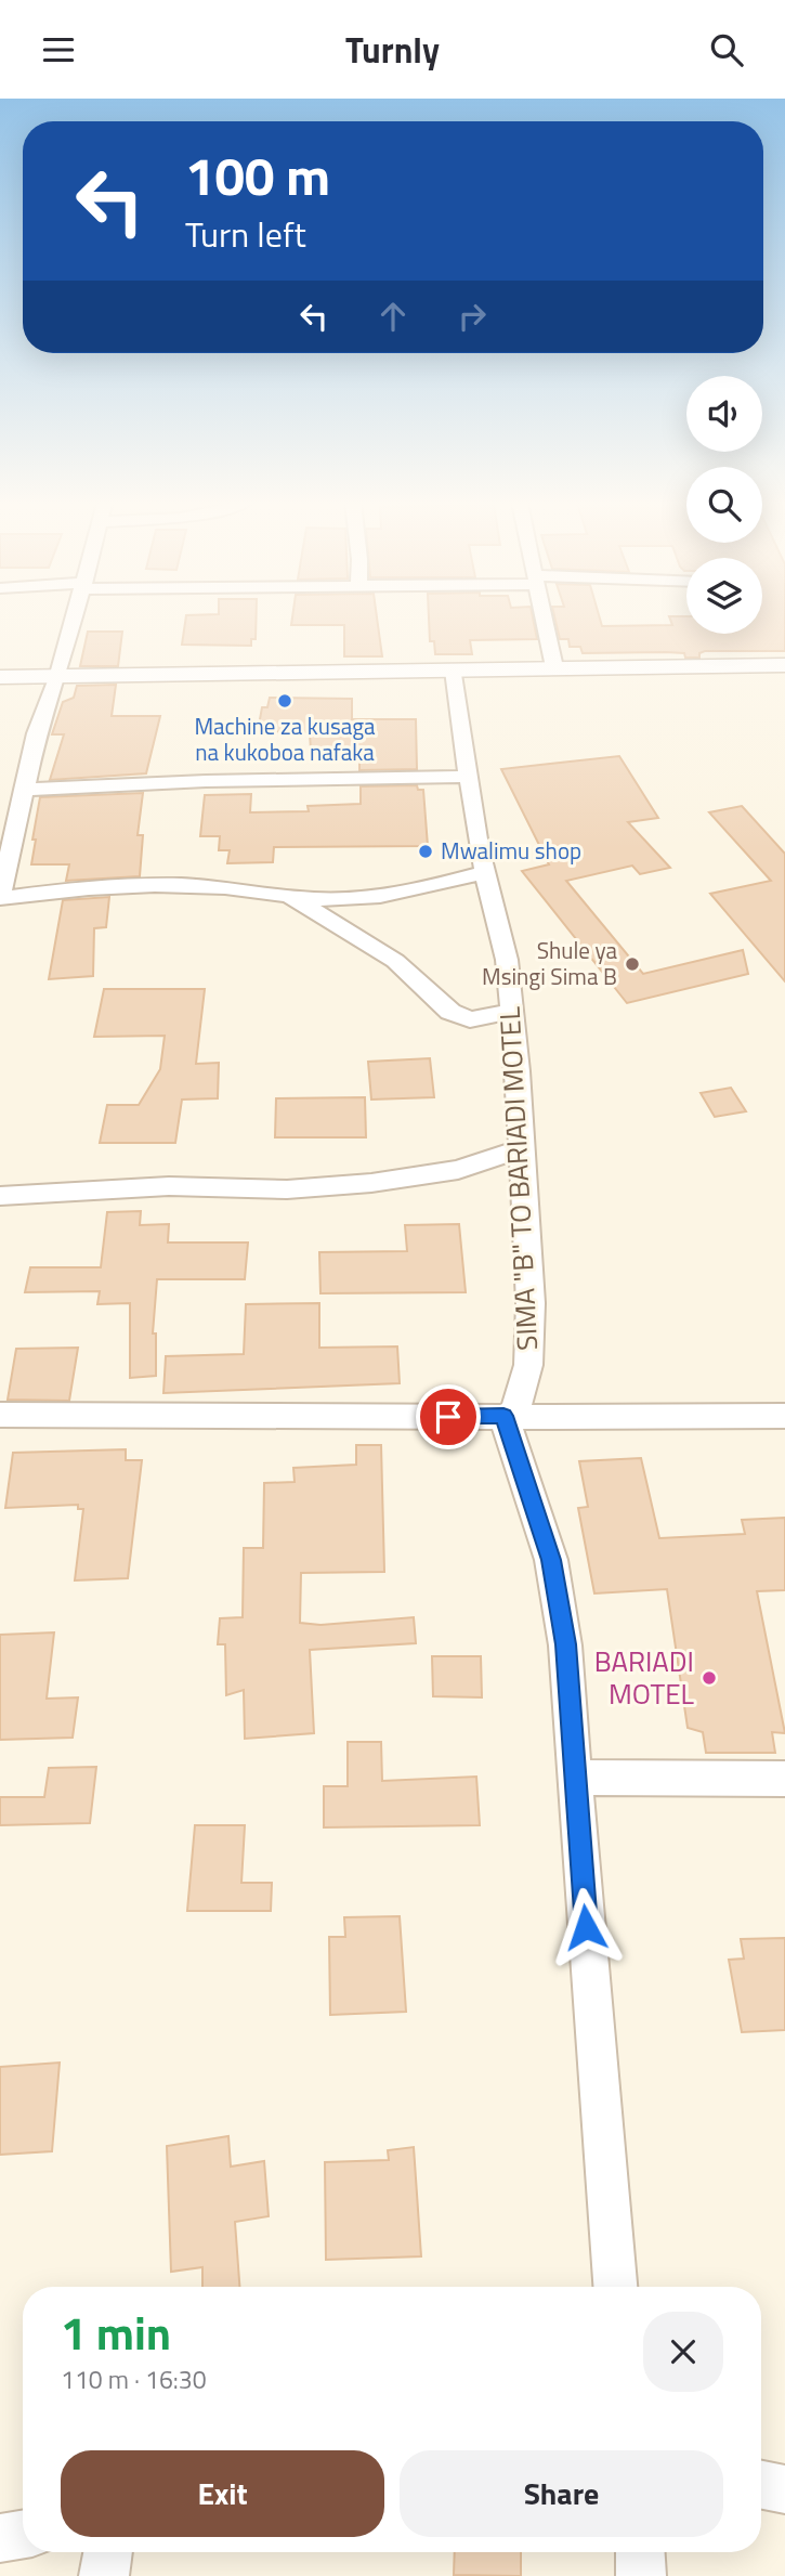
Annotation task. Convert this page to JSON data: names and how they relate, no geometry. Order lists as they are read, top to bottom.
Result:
{
  "streets": {
    "street": ["SIMA \"B\" TO BARIADI MOTEL"]
  },
  "places": [
    "Machine za kusaga na kukoboa nafaka",
    "Mwalimu shop",
    "Shule ya Msingi Sima B",
    "BARIADI MOTEL"
  ],
  "page": {
    "header": "Turnly",
    "turn": ["100 m", "Turn left"],
    "heading": ["1 min", "110 m · 16:30"],
    "buttons": ["Exit", "Share"]
  }
}
